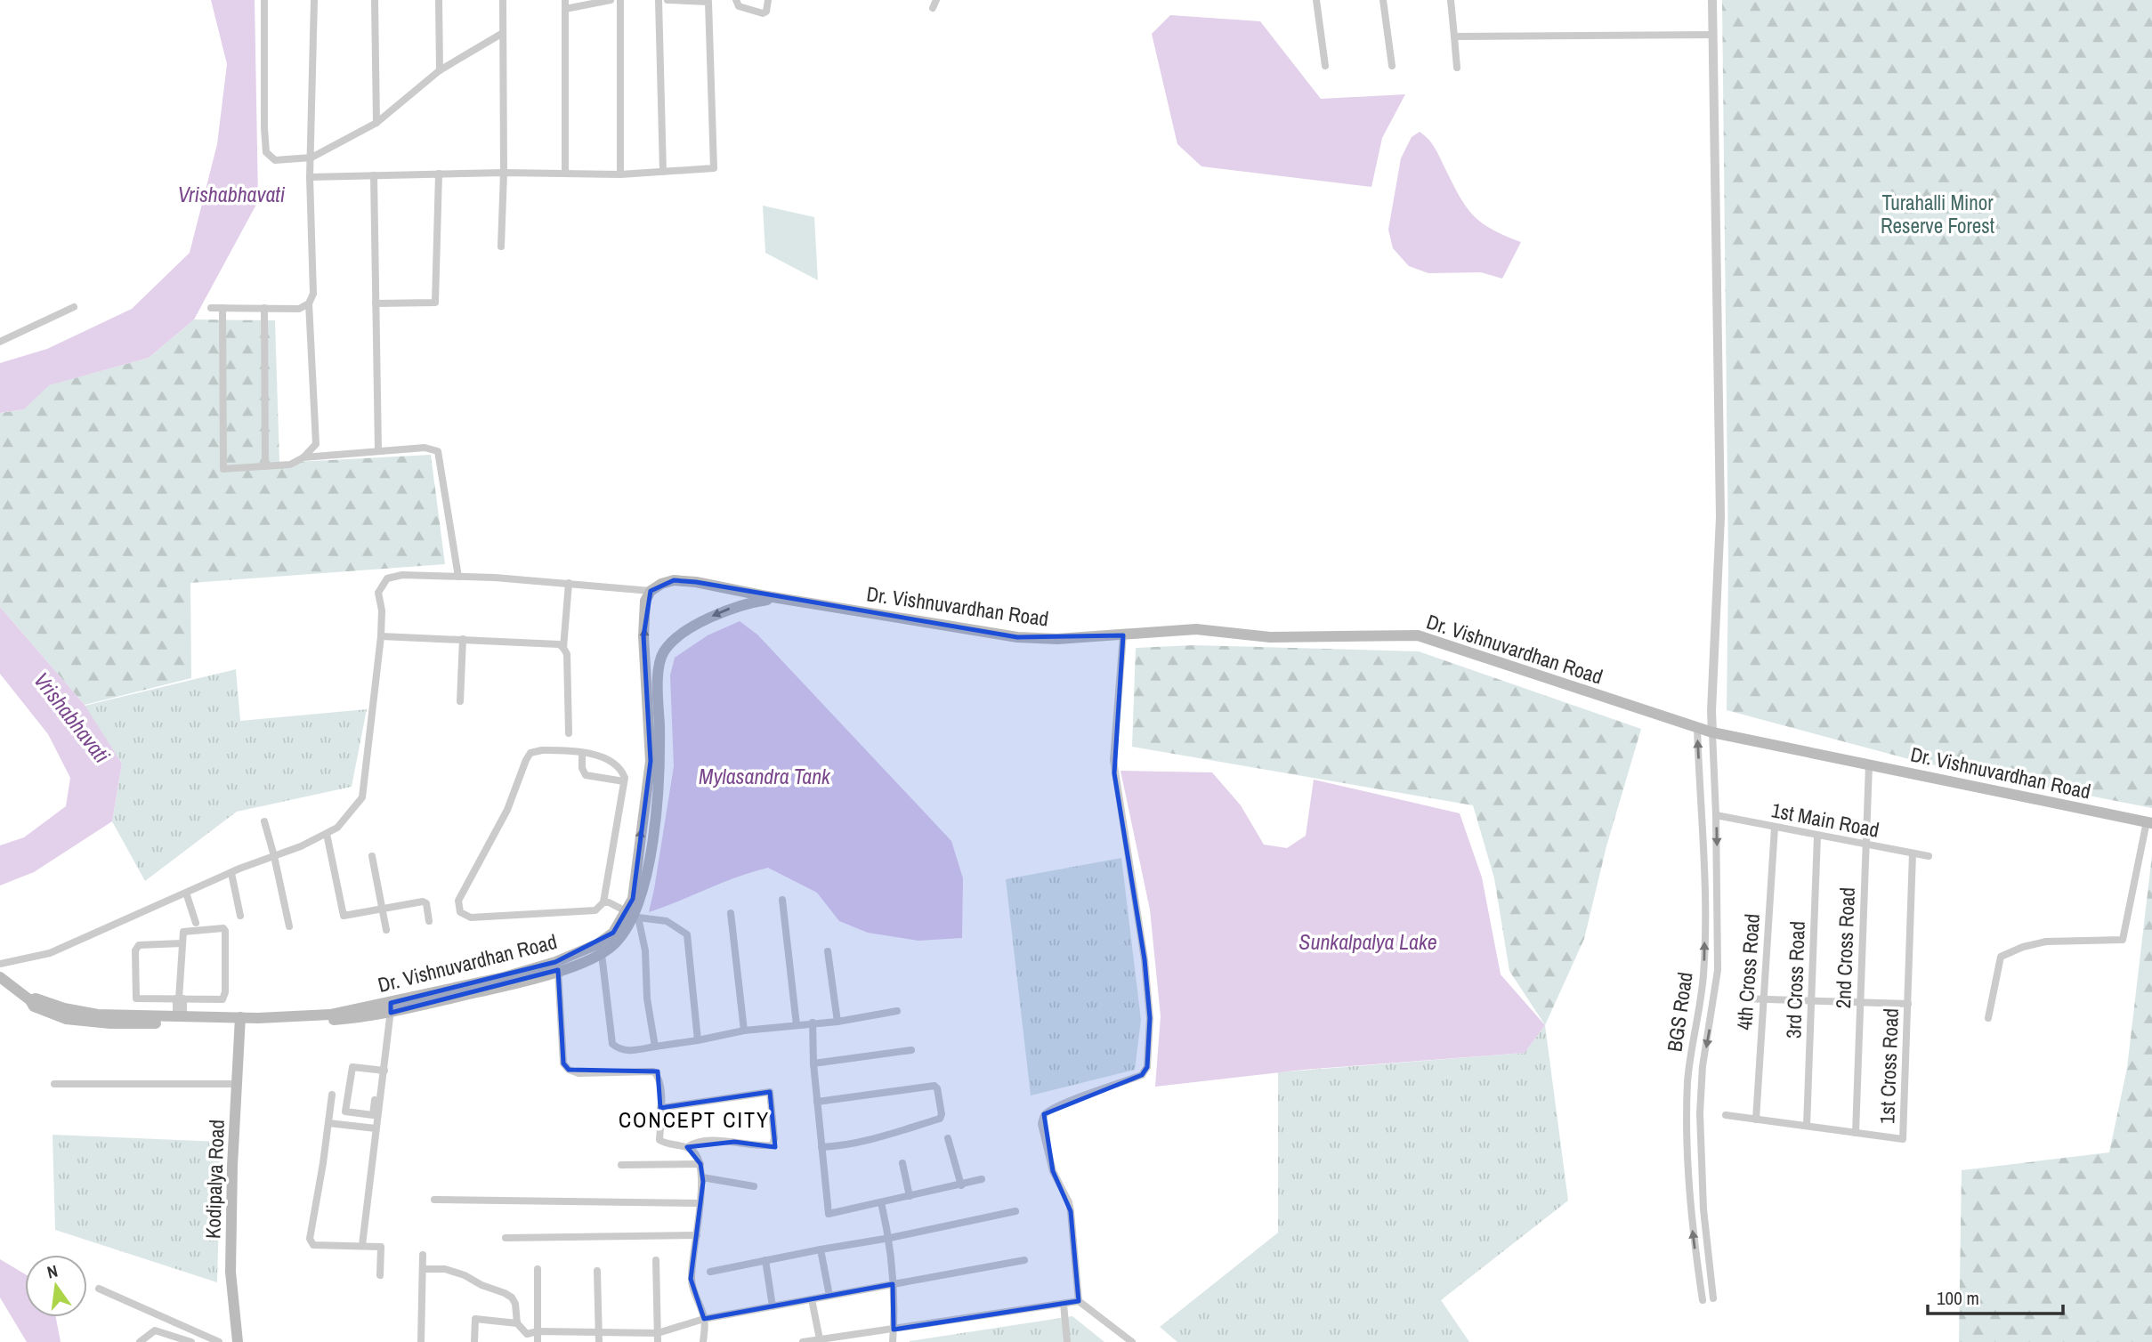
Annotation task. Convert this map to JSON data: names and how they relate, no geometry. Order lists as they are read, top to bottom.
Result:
{
  "streets": {
    "main road": ["Dr. Vishnuvardhan Road", "Kodipalya Road"],
    "street": [
      "1st Main Road",
      "2nd Cross Road",
      "4th Cross Road",
      "3rd Cross Road",
      "BGS Road",
      "1st Cross Road"
    ]
  },
  "crossings": [
    ["Dr. Vishnuvardhan Road", "2nd Cross Road"],
    ["Dr. Vishnuvardhan Road", "BGS Road"],
    ["Dr. Vishnuvardhan Road", "Kodipalya Road"],
    ["1st Main Road", "2nd Cross Road"],
    ["1st Main Road", "4th Cross Road"],
    ["1st Main Road", "3rd Cross Road"],
    ["1st Main Road", "BGS Road"],
    ["1st Main Road", "1st Cross Road"],
    ["2nd Cross Road", "1st Cross Road"],
    ["4th Cross Road", "1st Cross Road"],
    ["3rd Cross Road", "1st Cross Road"]
  ],
  "districts": ["CONCEPT CITY"],
  "water": ["Vrishabhavati", "Mylasandra Tank", "Sunkalpalya Lake"],
  "parks": ["Turahalli Minor Reserve Forest"],
  "scale_bar": "100 m",
  "north": "top"
}
